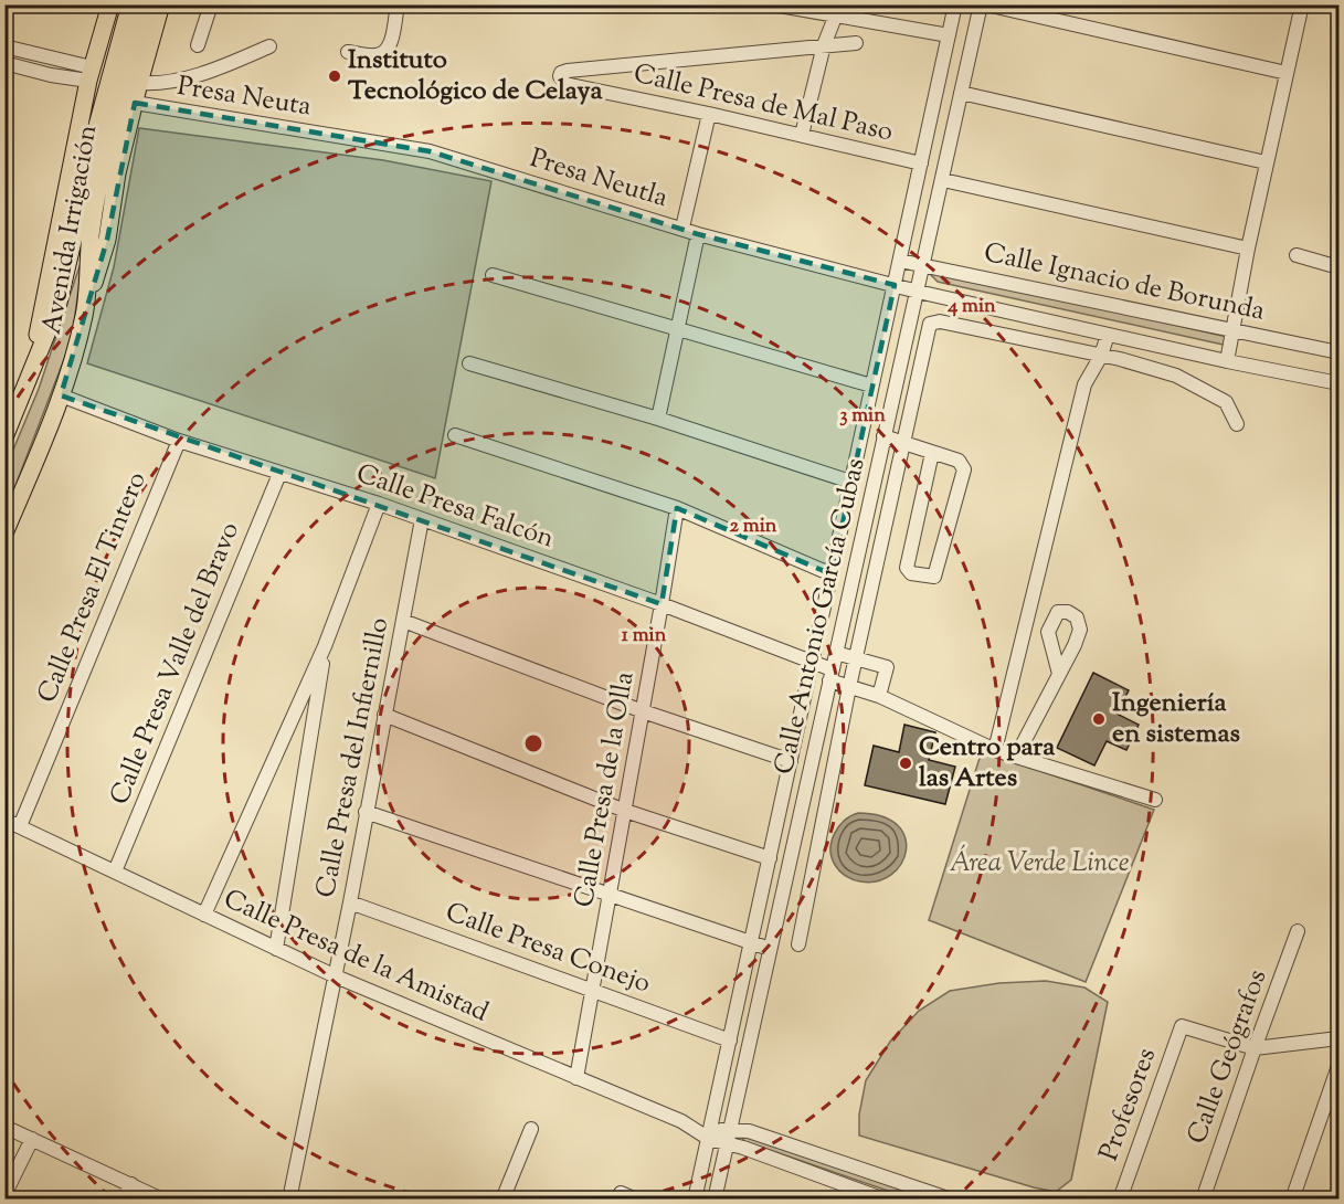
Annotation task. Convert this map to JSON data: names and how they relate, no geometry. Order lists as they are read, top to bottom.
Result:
{
  "streets": {
    "main road": ["Avenida Irrigación"],
    "street": [
      "Presa Neuta",
      "Calle Presa de Mal Paso",
      "Presa Neutla",
      "Calle Ignacio de Borunda",
      "Calle Presa Falcón",
      "Calle Presa El Tintero",
      "Calle Antonio García Cubas",
      "Calle Presa Valle del Bravo",
      "Calle Presa del Infiernillo",
      "Calle Presa de la Olla",
      "Calle Presa Conejo",
      "Calle Presa de la Amistad",
      "Calle Geógrafos",
      "Profesores"
    ]
  },
  "crossings": [
    ["Presa Neuta", "Presa Neutla"],
    ["Calle Presa de Mal Paso", "Calle Antonio García Cubas"],
    ["Presa Neutla", "Calle Ignacio de Borunda"],
    ["Avenida Irrigación", "Calle Presa Falcón"],
    ["Calle Ignacio de Borunda", "Calle Antonio García Cubas"],
    ["Calle Presa Falcón", "Calle Presa El Tintero"],
    ["Calle Presa Falcón", "Calle Antonio García Cubas"],
    ["Calle Presa Falcón", "Calle Presa Valle del Bravo"],
    ["Calle Presa Falcón", "Calle Presa del Infiernillo"],
    ["Calle Presa Falcón", "Calle Presa de la Olla"],
    ["Calle Presa El Tintero", "Calle Presa de la Amistad"],
    ["Calle Antonio García Cubas", "Calle Presa Conejo"],
    ["Calle Antonio García Cubas", "Calle Presa de la Amistad"],
    ["Calle Presa Valle del Bravo", "Calle Presa de la Amistad"],
    ["Calle Presa del Infiernillo", "Calle Presa Conejo"],
    ["Calle Presa del Infiernillo", "Calle Presa de la Amistad"],
    ["Calle Presa de la Olla", "Calle Presa Conejo"],
    ["Calle Presa de la Olla", "Calle Presa de la Amistad"],
    ["Calle Geógrafos", "Profesores"]
  ],
  "parks": ["Área Verde Lince"],
  "places": ["Instituto Tecnológico de Celaya", "Ingeniería en sistemas", "Centro para las Artes"],
  "rings": [
    "4 min",
    "3 min",
    "2 min",
    "1 min"
  ]
}
